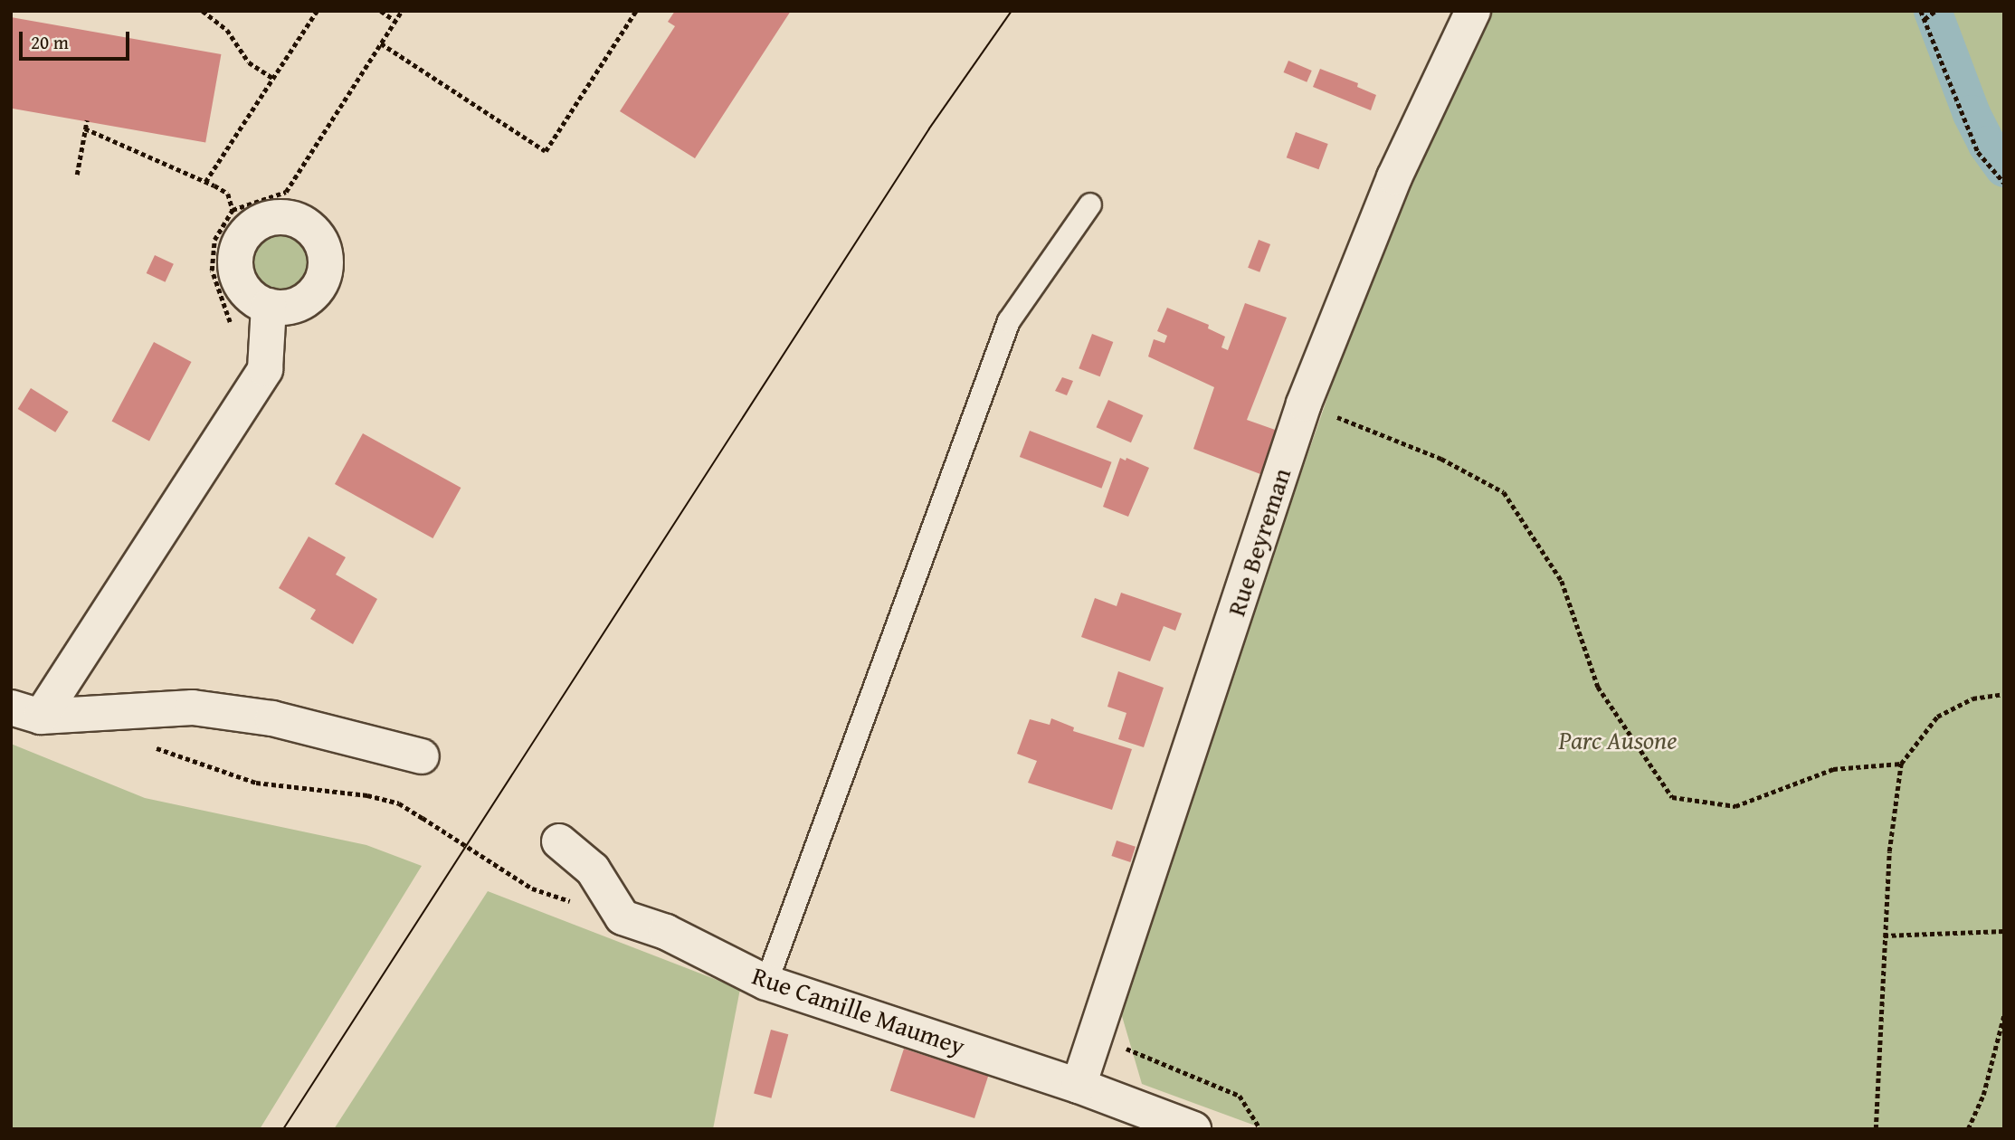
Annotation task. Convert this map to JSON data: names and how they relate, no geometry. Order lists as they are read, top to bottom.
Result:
{
  "streets": {
    "street": ["Rue Beyreman", "Rue Camille Maumey"]
  },
  "crossings": [
    ["Rue Beyreman", "Rue Camille Maumey"]
  ],
  "parks": ["Parc Ausone"],
  "scale_bar": "20 m"
}
